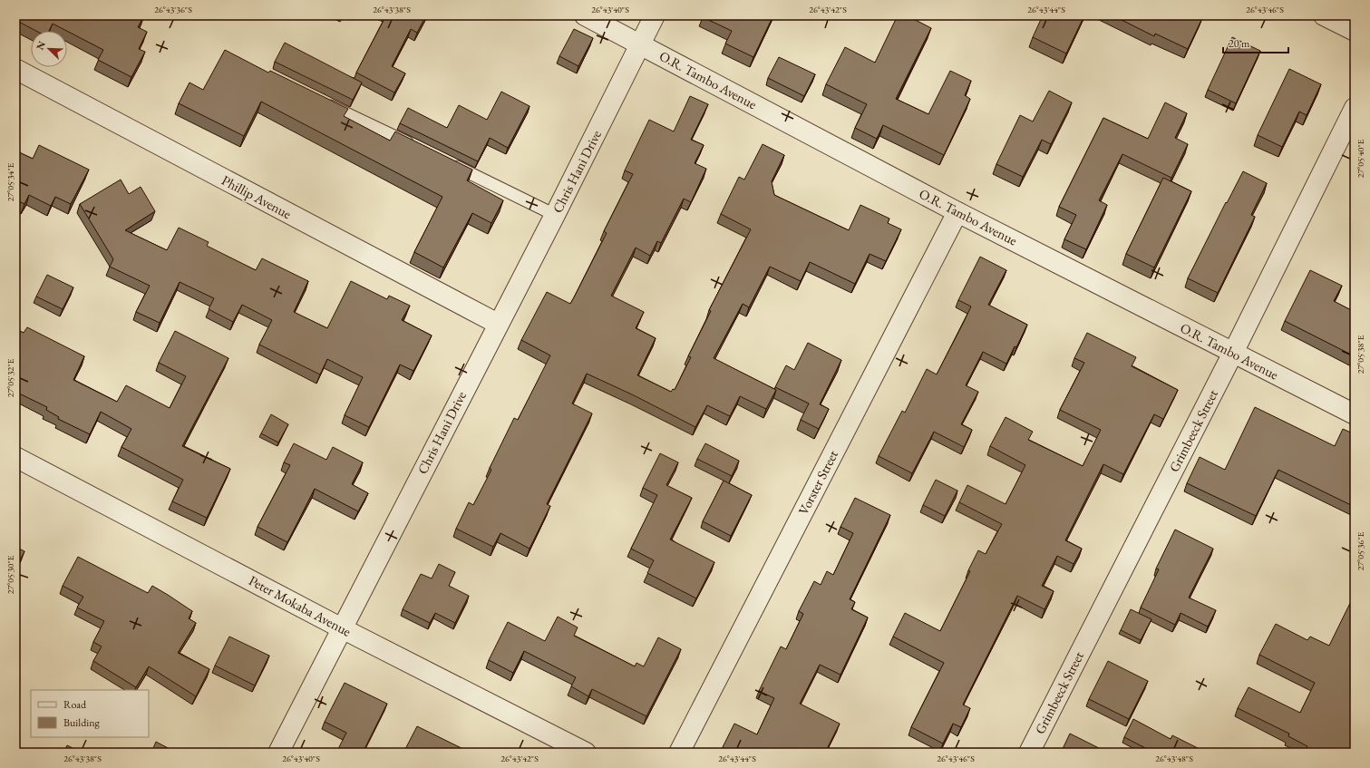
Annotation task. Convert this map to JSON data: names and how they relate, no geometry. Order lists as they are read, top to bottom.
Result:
{
  "streets": {
    "street": [
      "O.R. Tambo Avenue",
      "Chris Hani Drive",
      "Phillip Avenue",
      "Grimbeeck Street",
      "Vorster Street",
      "Peter Mokaba Avenue"
    ]
  },
  "crossings": [
    ["O.R. Tambo Avenue", "Chris Hani Drive"],
    ["O.R. Tambo Avenue", "Grimbeeck Street"],
    ["O.R. Tambo Avenue", "Vorster Street"],
    ["Chris Hani Drive", "Phillip Avenue"],
    ["Chris Hani Drive", "Peter Mokaba Avenue"]
  ],
  "legend": ["Road", "Building"],
  "scale_bar": "20 m",
  "north": "top left",
  "coordinates": [
    "26°43'36\"S",
    "26°43'38\"S",
    "26°43'40\"S",
    "26°43'42\"S",
    "26°43'44\"S",
    "26°43'46\"S",
    "27°05'40\"E",
    "27°05'34\"E",
    "27°05'38\"E",
    "27°05'32\"E",
    "27°05'36\"E",
    "27°05'30\"E",
    "26°43'48\"S"
  ]
}
